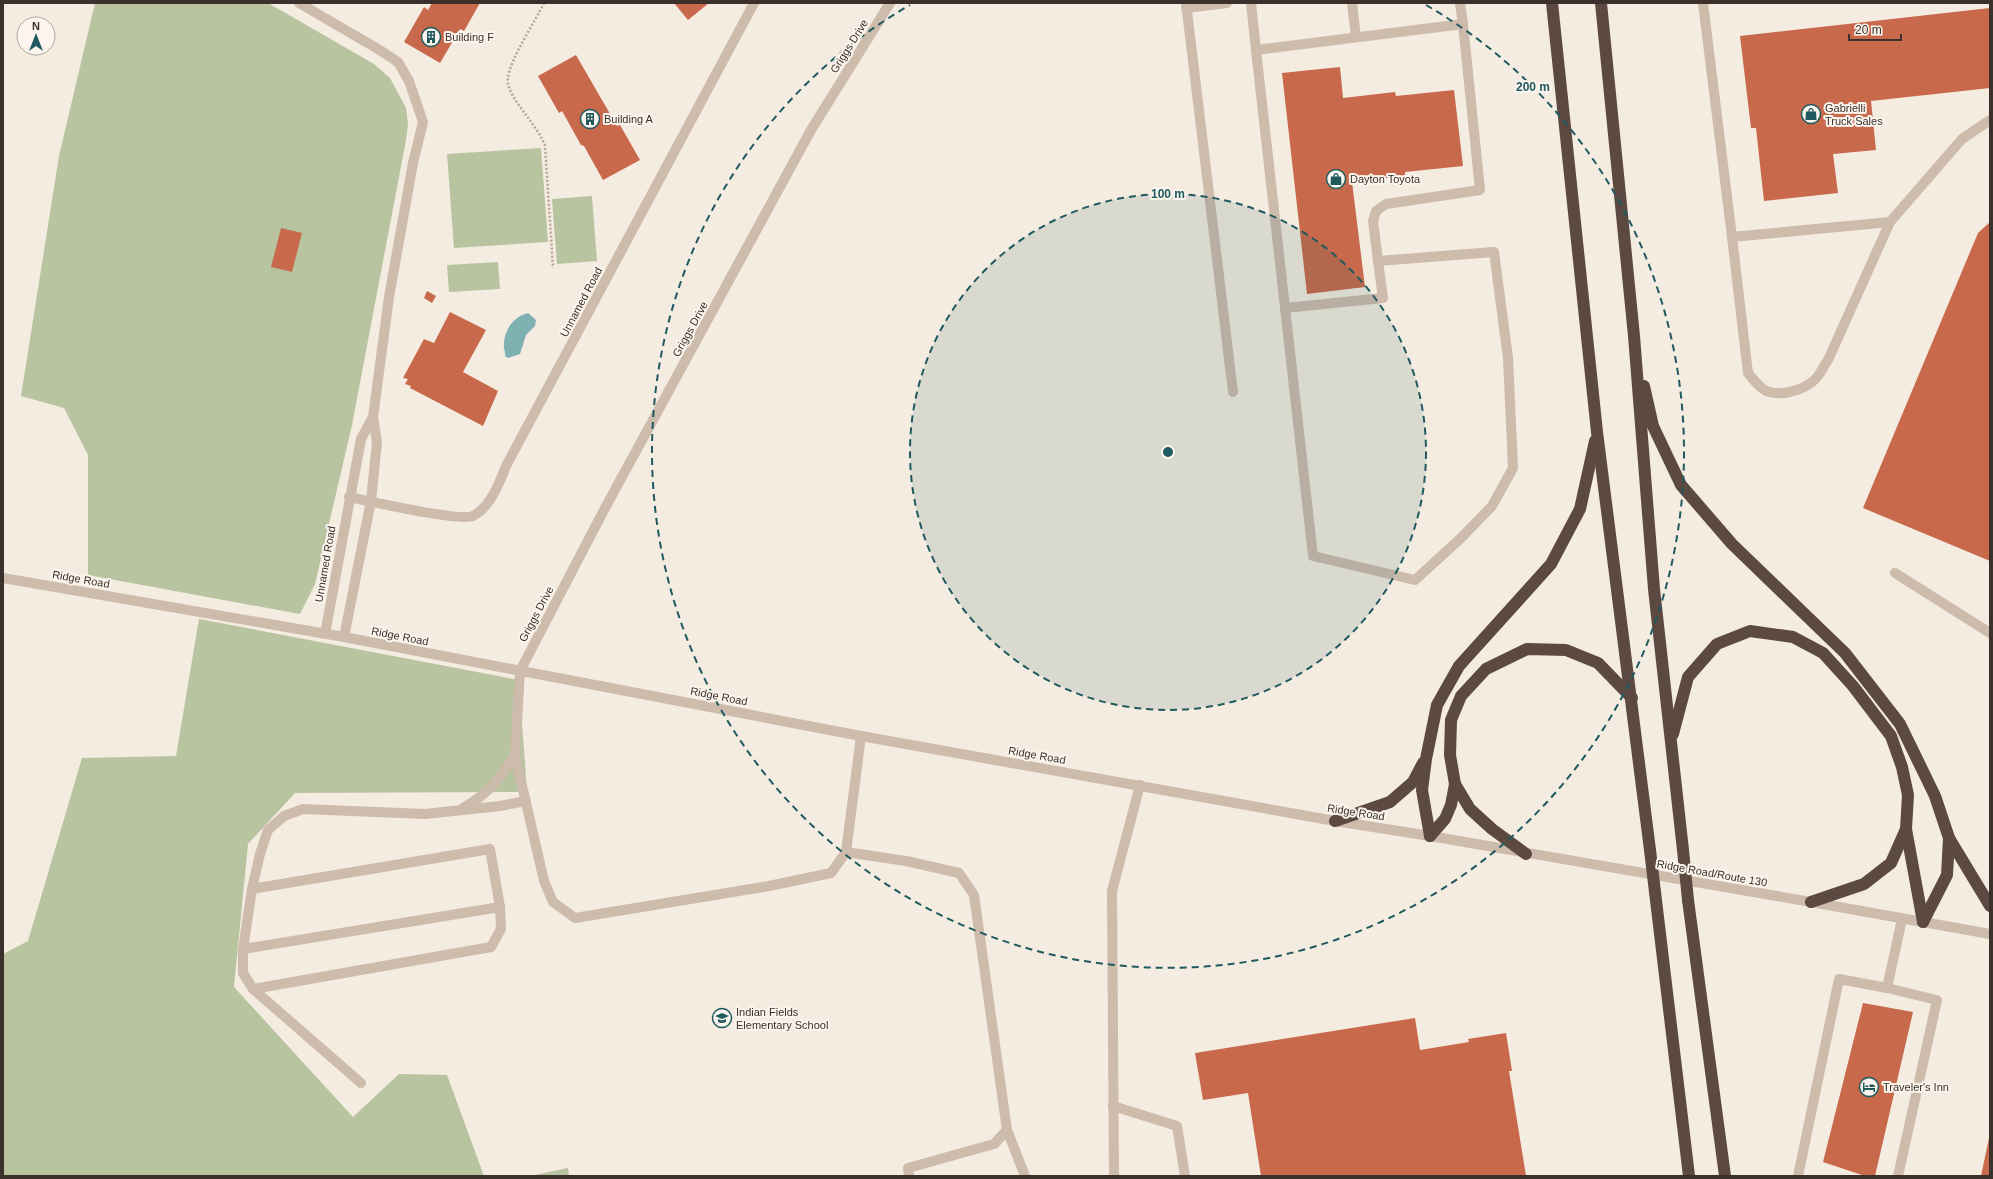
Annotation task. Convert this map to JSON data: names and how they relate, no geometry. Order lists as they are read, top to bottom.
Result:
{
  "streets": {
    "street": [
      "Griggs Drive",
      "Unnamed Road",
      "Ridge Road",
      "Ridge Road/Route 130"
    ]
  },
  "crossings": [
    ["Griggs Drive", "Ridge Road"],
    ["Unnamed Road", "Ridge Road"],
    ["Ridge Road", "Ridge Road/Route 130"]
  ],
  "places": {
    "building": ["Building F", "Building A"],
    "shop": ["Gabrielli Truck Sales", "Dayton Toyota"],
    "school or university": ["Indian Fields Elementary School"],
    "hotel": ["Traveler's Inn"]
  },
  "scale_bar": "20 m",
  "north": "top",
  "rings": ["200 m", "100 m"]
}
